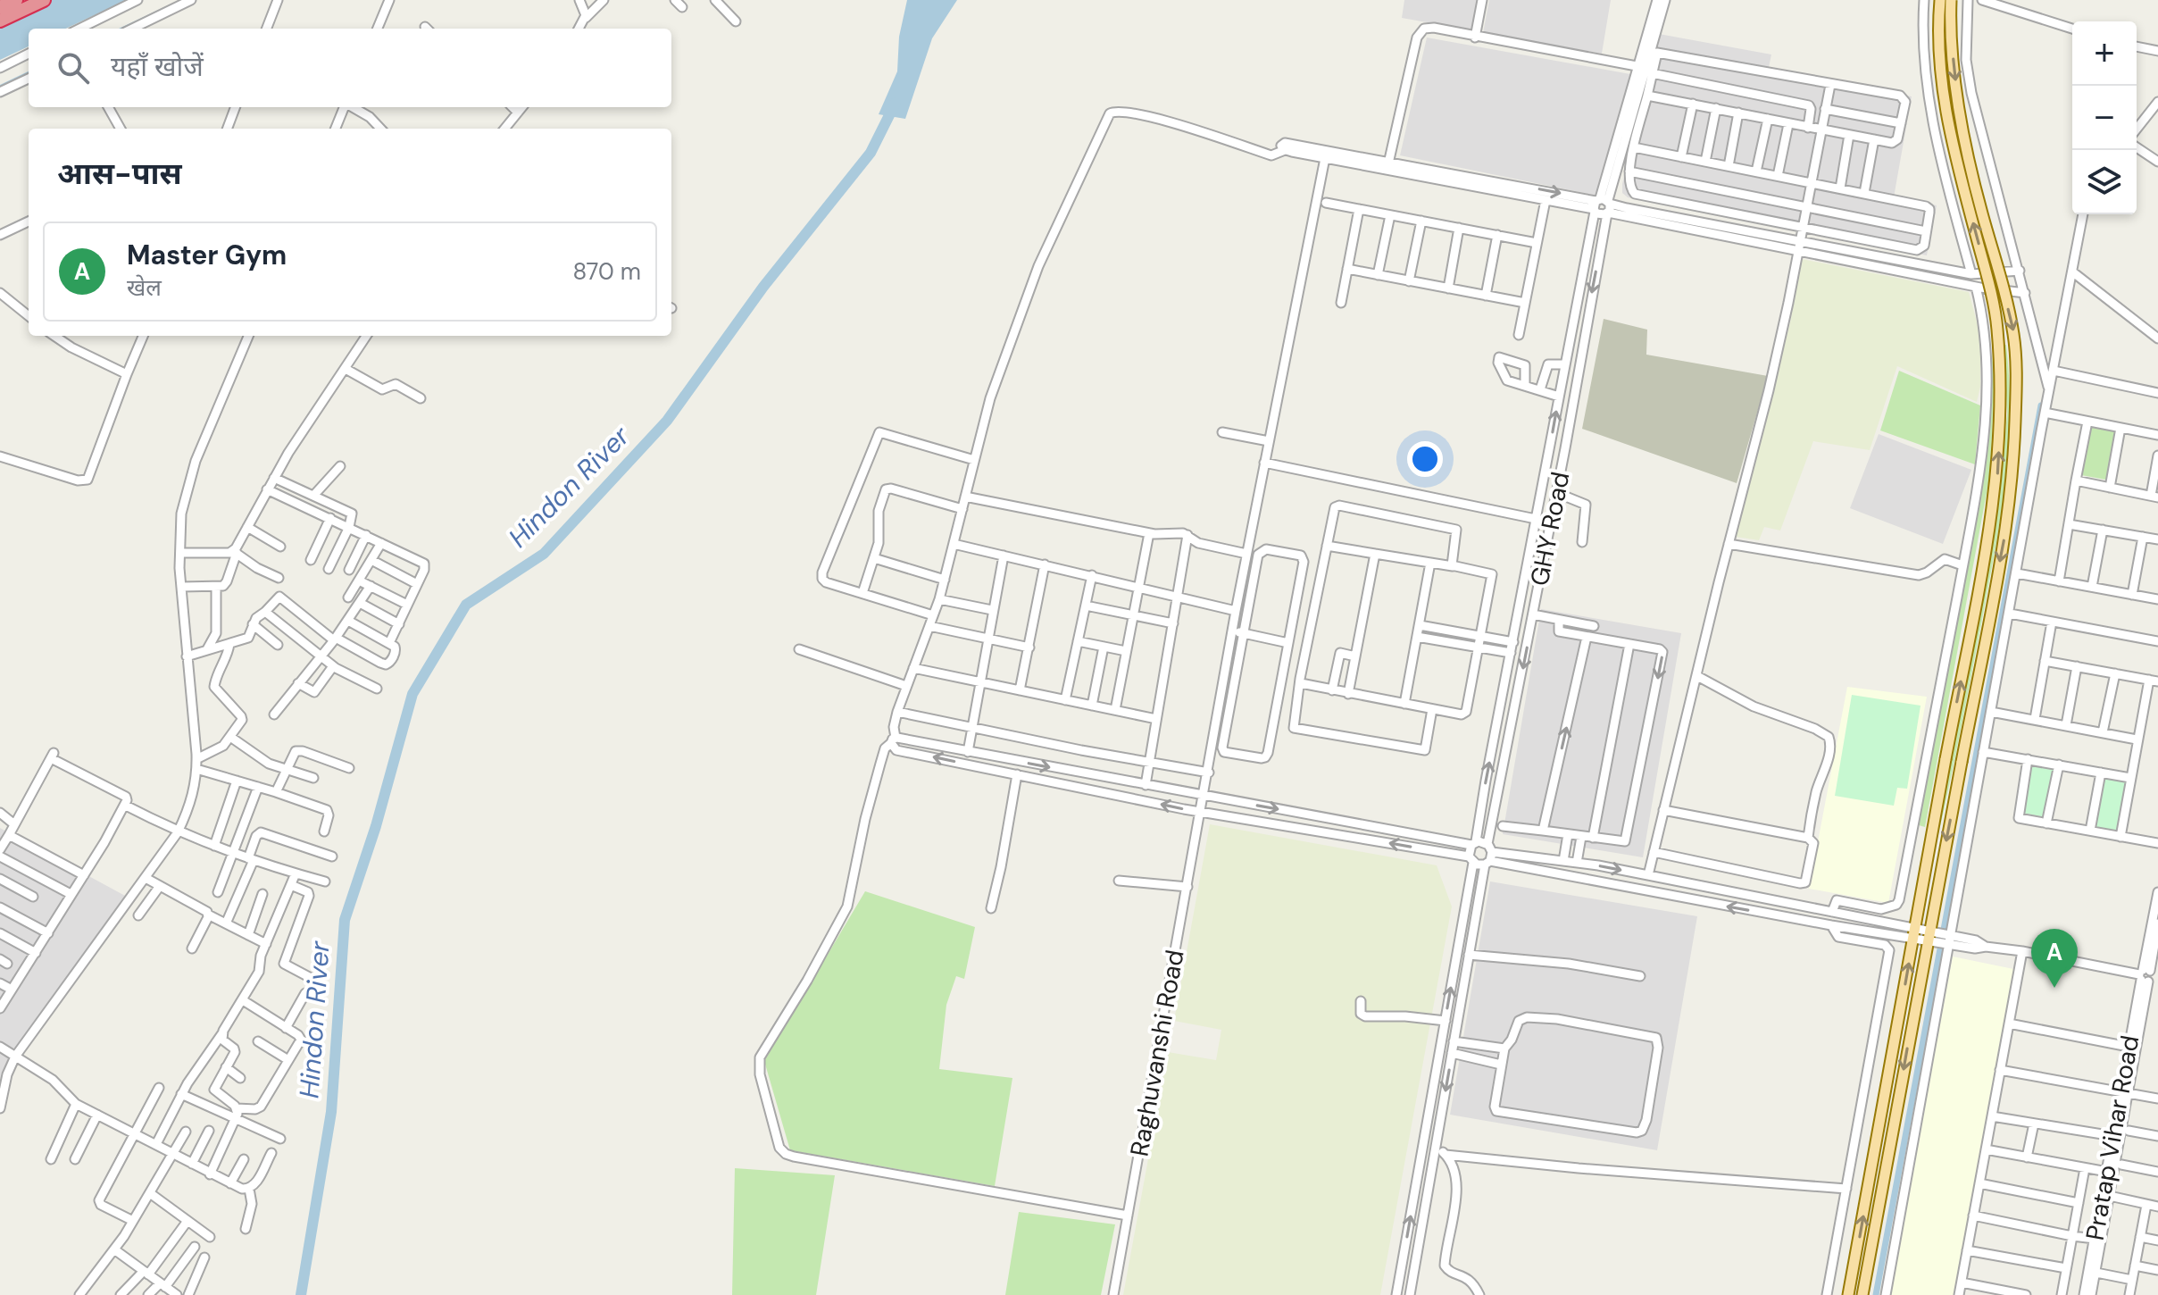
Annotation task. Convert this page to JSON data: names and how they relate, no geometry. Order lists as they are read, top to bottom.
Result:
{
  "streets": {
    "street": ["GHY Road", "Raghuvanshi Road", "Pratap Vihar Road"]
  },
  "water": ["Hindon River"],
  "page": {
    "map_buttons": ["+", "−"],
    "search": "यहाँ खोजें",
    "heading": "आस-पास",
    "list": [
      {
        "mark": "A",
        "name": "Master Gym",
        "note": "खेल",
        "value": "870 m"
      }
    ],
    "pins": "A"
  }
}
